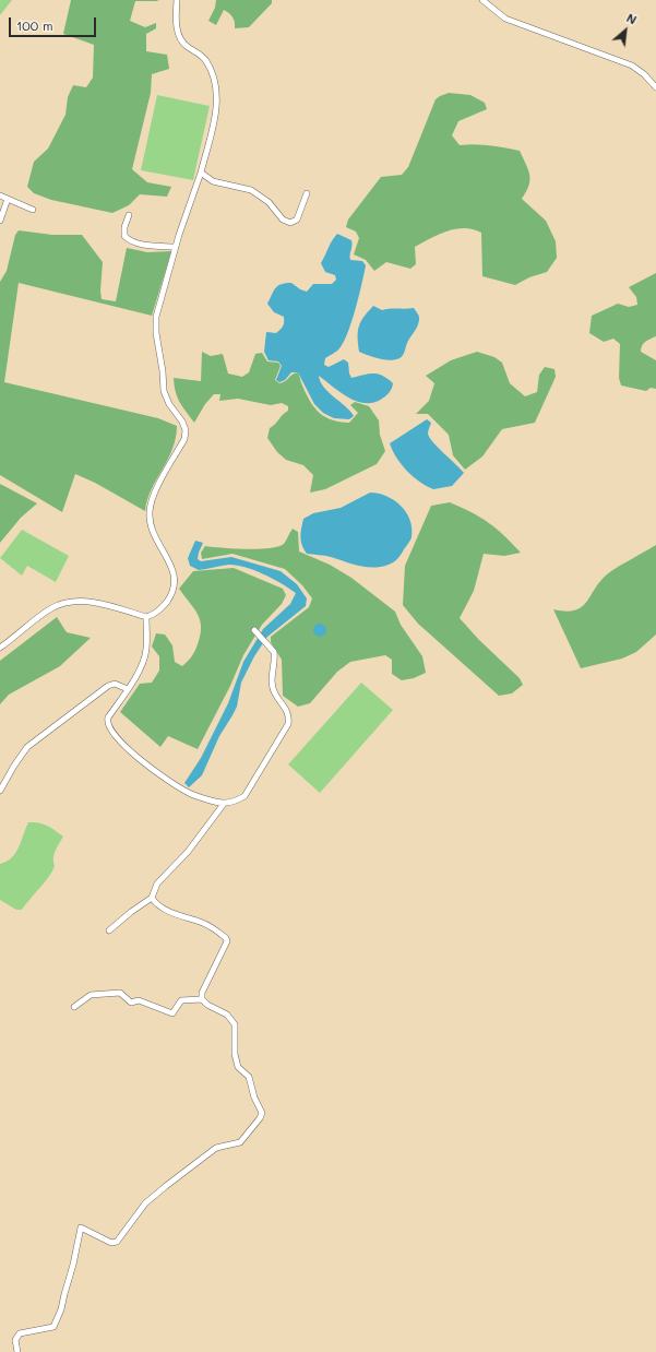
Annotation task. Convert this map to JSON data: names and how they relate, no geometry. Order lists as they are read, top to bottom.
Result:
{
  "scale_bar": "100 m",
  "north": "top right"
}
